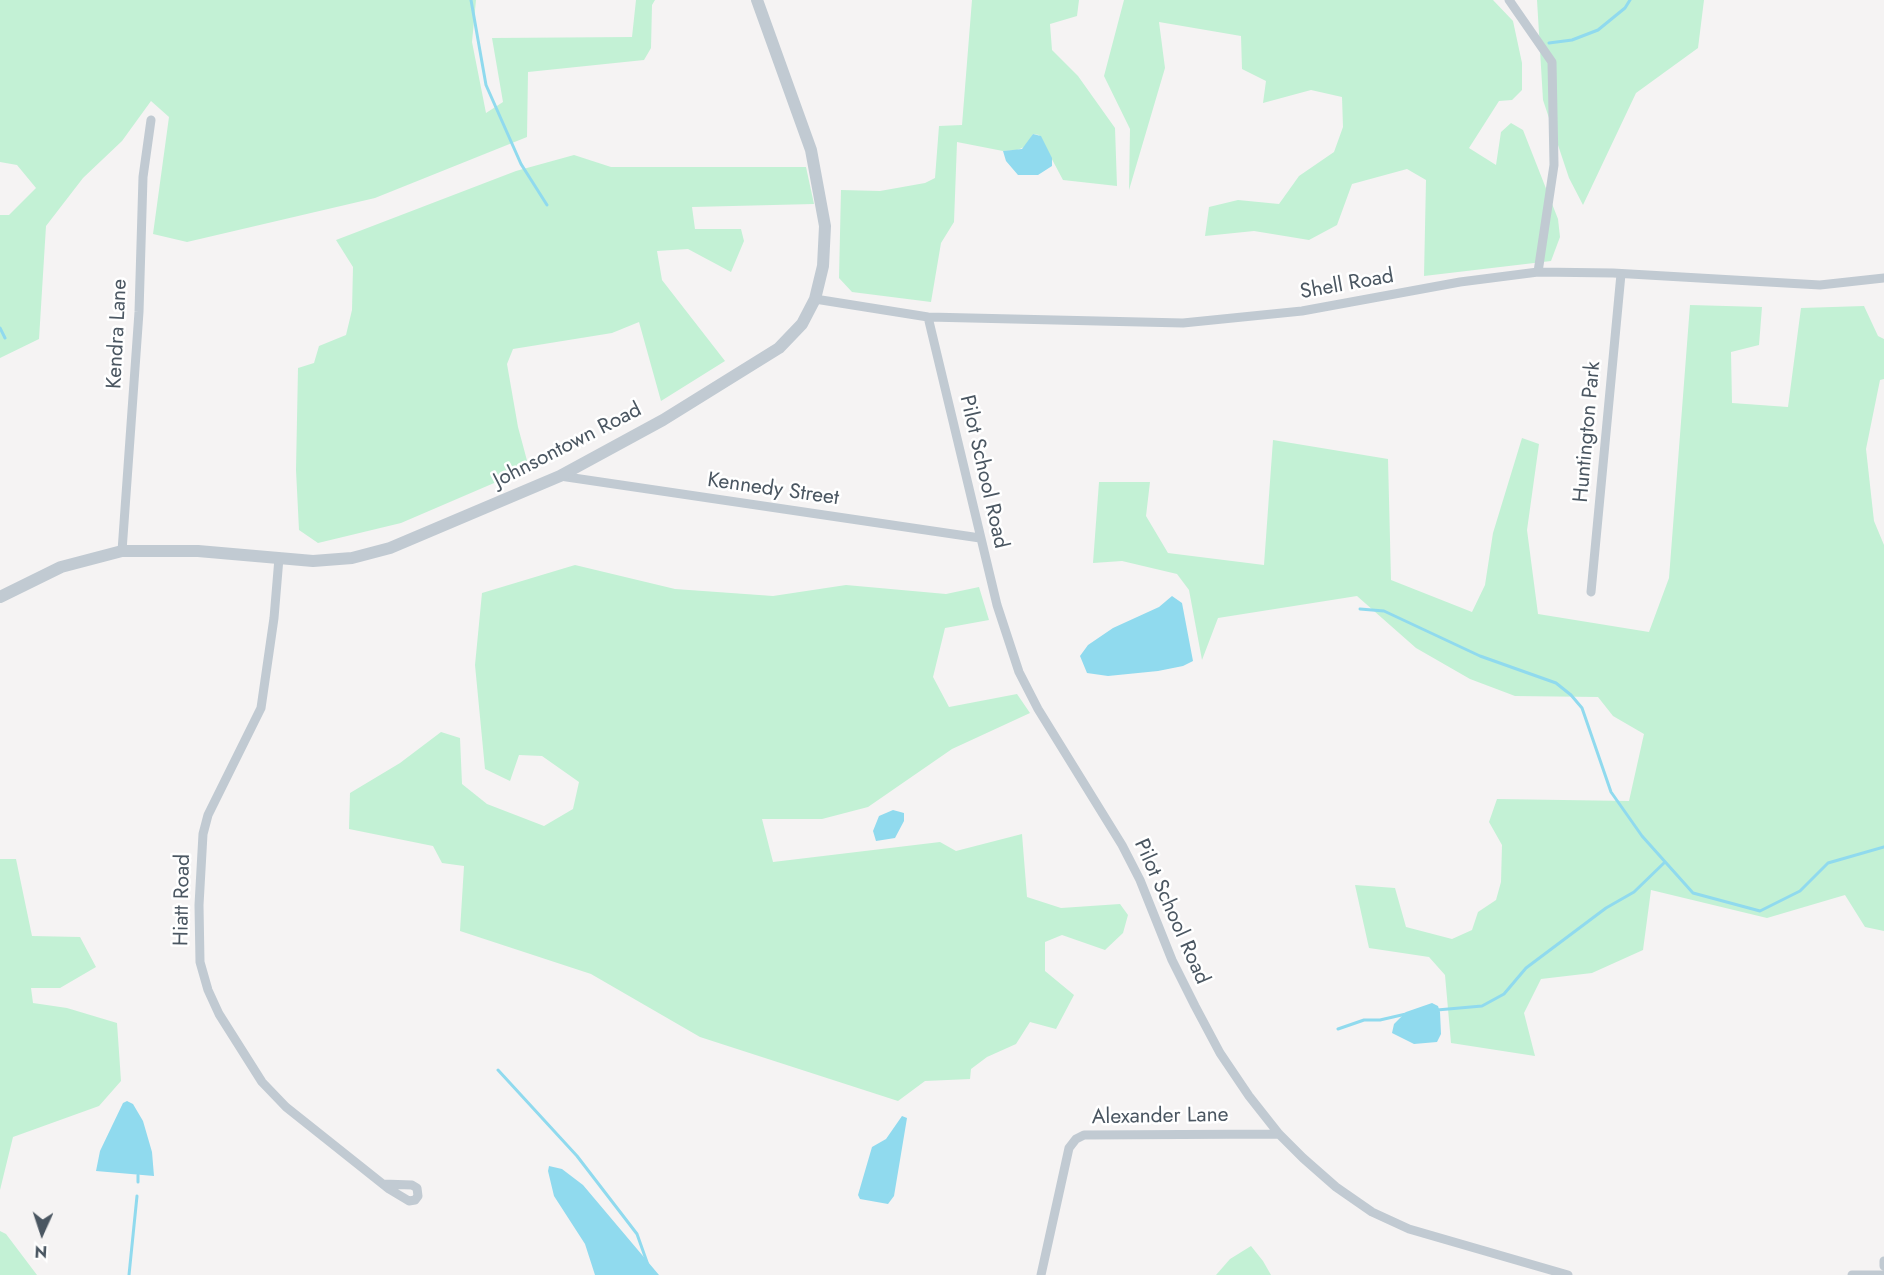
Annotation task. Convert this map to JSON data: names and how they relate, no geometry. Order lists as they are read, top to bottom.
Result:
{
  "streets": {
    "street": [
      "Shell Road",
      "Kendra Lane",
      "Huntington Park",
      "Johnsontown Road",
      "Pilot School Road",
      "Kennedy Street",
      "Hiatt Road",
      "Alexander Lane"
    ]
  },
  "crossings": [
    ["Shell Road", "Huntington Park"],
    ["Shell Road", "Johnsontown Road"],
    ["Shell Road", "Pilot School Road"],
    ["Kendra Lane", "Johnsontown Road"],
    ["Johnsontown Road", "Kennedy Street"],
    ["Johnsontown Road", "Hiatt Road"],
    ["Pilot School Road", "Kennedy Street"],
    ["Pilot School Road", "Alexander Lane"]
  ],
  "north": "bottom"
}
